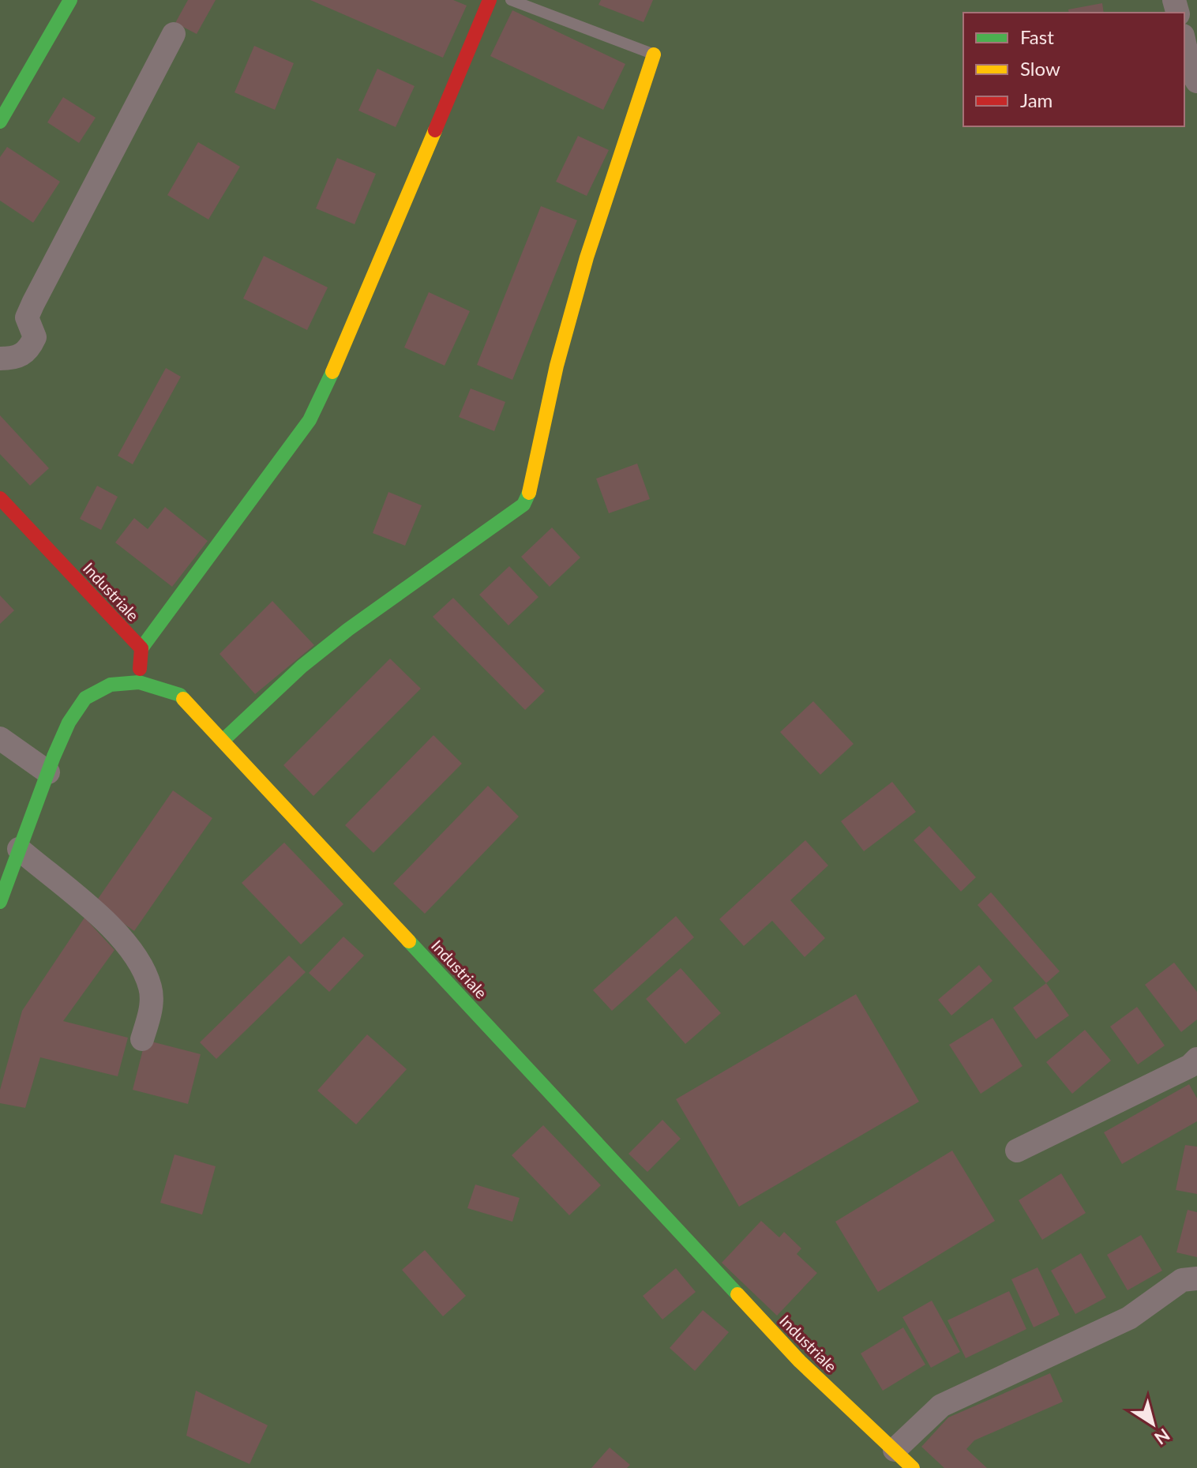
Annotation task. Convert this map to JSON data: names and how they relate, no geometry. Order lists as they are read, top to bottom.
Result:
{
  "streets": {
    "street": ["Industriale"]
  },
  "legend": ["Fast", "Slow", "Jam"],
  "north": "bottom right"
}
